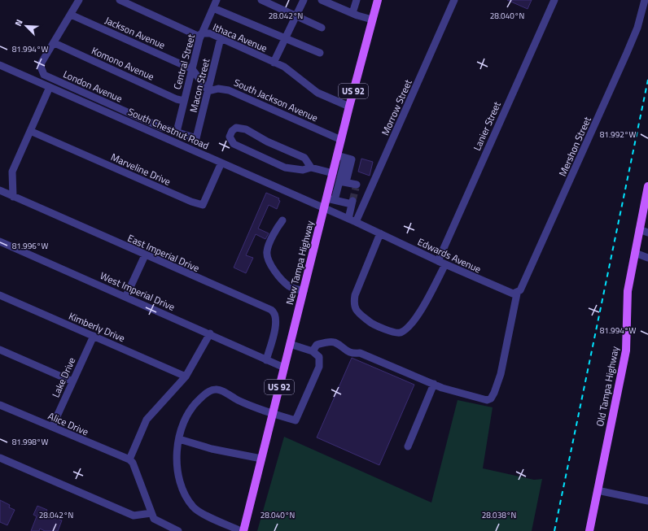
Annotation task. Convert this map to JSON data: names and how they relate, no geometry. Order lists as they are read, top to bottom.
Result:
{
  "streets": {
    "main road": ["US 92", "New Tampa Highway", "Old Tampa Highway"],
    "street": [
      "Jackson Avenue",
      "Ithaca Avenue",
      "Central Street",
      "Komono Avenue",
      "Macon Street",
      "London Avenue",
      "South Jackson Avenue",
      "Morrow Street",
      "Lanier Street",
      "South Chestnut Road",
      "Mershon Street",
      "Marveline Drive",
      "East Imperial Drive",
      "Edwards Avenue",
      "West Imperial Drive",
      "Kimberly Drive",
      "Lake Drive",
      "Alice Drive"
    ]
  },
  "crossings": [
    ["Jackson Avenue", "Central Street"],
    ["Ithaca Avenue", "Central Street"],
    ["Ithaca Avenue", "Macon Street"],
    ["Ithaca Avenue", "New Tampa Highway"],
    ["Central Street", "Komono Avenue"],
    ["Central Street", "London Avenue"],
    ["Komono Avenue", "London Avenue"],
    ["Macon Street", "London Avenue"],
    ["Macon Street", "South Jackson Avenue"],
    ["South Jackson Avenue", "New Tampa Highway"],
    ["Morrow Street", "Edwards Avenue"],
    ["Lanier Street", "Edwards Avenue"],
    ["South Chestnut Road", "Marveline Drive"],
    ["South Chestnut Road", "Edwards Avenue"],
    ["South Chestnut Road", "New Tampa Highway"],
    ["Mershon Street", "Edwards Avenue"],
    ["East Imperial Drive", "West Imperial Drive"],
    ["Edwards Avenue", "New Tampa Highway"],
    ["New Tampa Highway", "West Imperial Drive"],
    ["Kimberly Drive", "Lake Drive"],
    ["Lake Drive", "Alice Drive"]
  ],
  "north": "top left",
  "coordinates": [
    "28.042°N",
    "28.040°N",
    "81.994°W",
    "81.992°W",
    "81.996°W",
    "81.998°W",
    "28.038°N"
  ]
}
